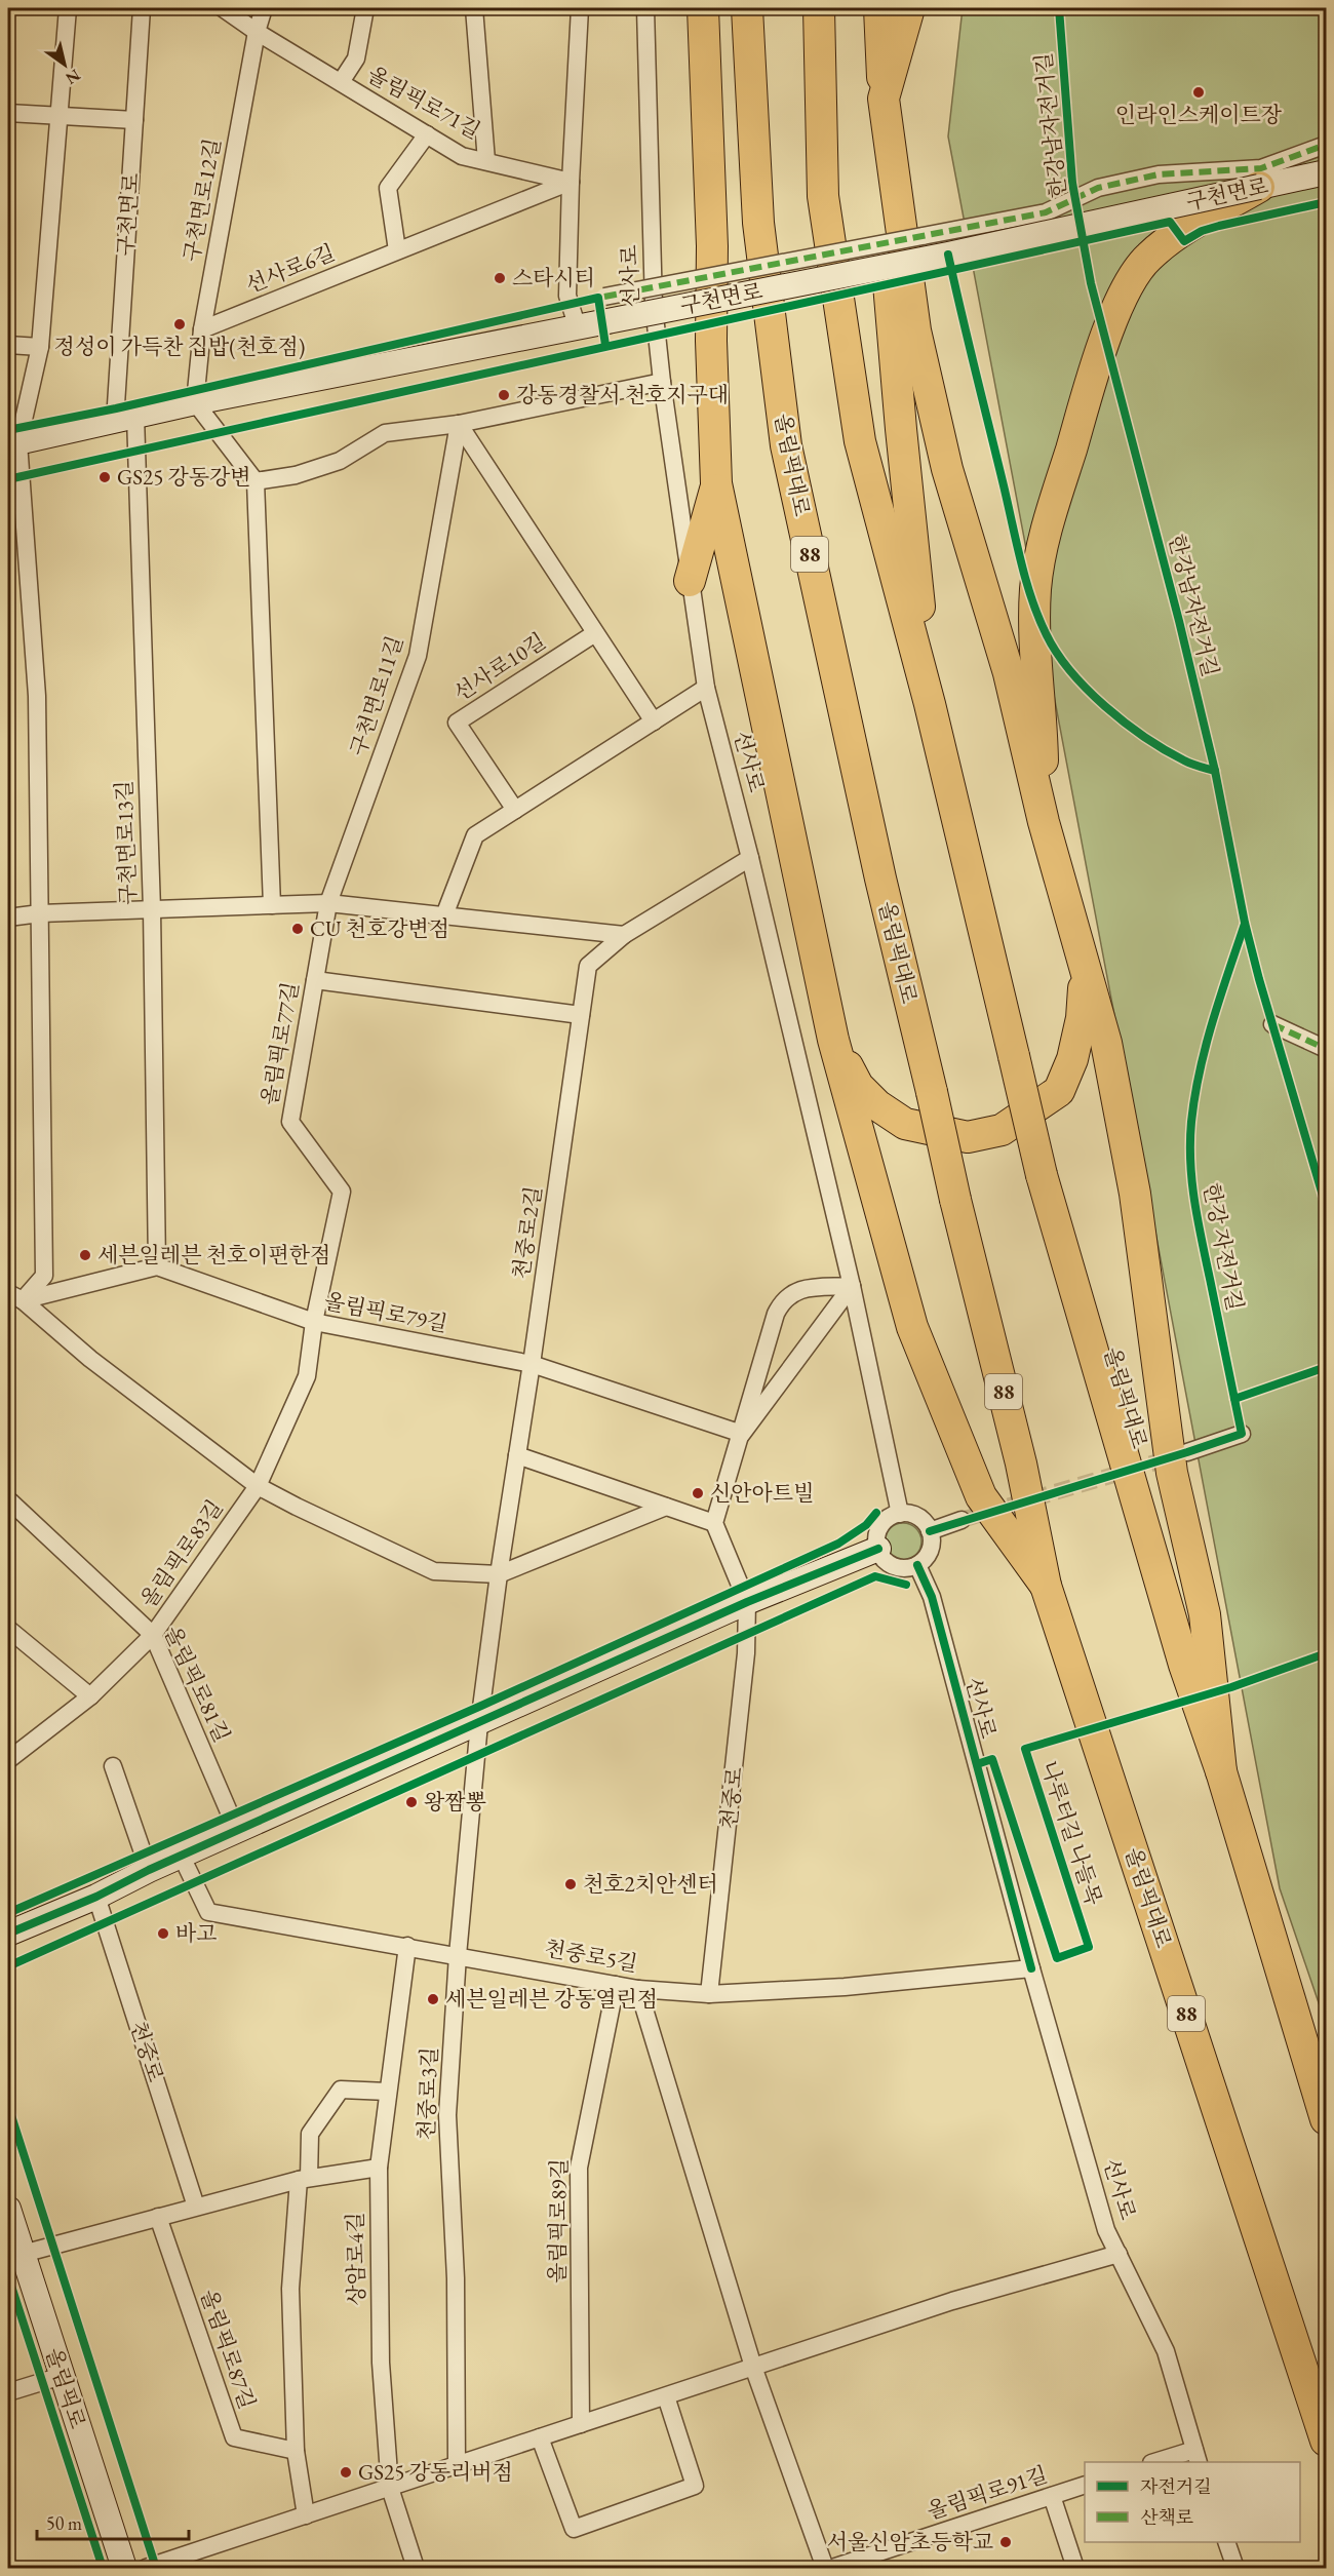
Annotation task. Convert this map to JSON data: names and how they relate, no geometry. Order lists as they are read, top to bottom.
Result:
{
  "streets": {
    "highway": ["올림픽대로", "88"],
    "main road": ["구천면로", "올림픽로"],
    "street": [
      "올림픽로71길",
      "구천면로12길",
      "선사로6길",
      "선사로",
      "선사로10길",
      "구천면로11길",
      "구천면로13길",
      "올림픽로77길",
      "천중로2길",
      "올림픽로79길",
      "올림픽로83길",
      "올림픽로81길",
      "천중로",
      "천중로5길",
      "천중로3길",
      "올림픽로89길",
      "상암로4길",
      "올림픽로87길",
      "올림픽로91길"
    ],
    "cycle path": ["한강남자전거길", "한강 자전거길", "나루터길 나들목"]
  },
  "crossings": [
    ["올림픽로71길", "구천면로12길"],
    ["올림픽로71길", "선사로6길"],
    ["구천면로", "구천면로12길"],
    ["구천면로", "구천면로13길"],
    ["구천면로12길", "선사로6길"],
    ["선사로", "천중로2길"],
    ["선사로", "천중로5길"],
    ["구천면로11길", "올림픽로77길"],
    ["구천면로13길", "올림픽로79길"],
    ["올림픽로77길", "올림픽로79길"],
    ["올림픽로77길", "올림픽로83길"],
    ["천중로2길", "올림픽로79길"],
    ["천중로2길", "천중로3길"],
    ["올림픽로79길", "올림픽로83길"],
    ["올림픽로83길", "올림픽로81길"],
    ["천중로", "천중로5길"],
    ["천중로5길", "천중로3길"],
    ["천중로5길", "올림픽로89길"],
    ["천중로5길", "상암로4길"]
  ],
  "places": [
    "인라인스케이트장",
    "스타시티",
    "정성이 가득찬 집밥(천호점)",
    "강동경찰서 천호지구대",
    "GS25 강동강변",
    "CU 천호강변점",
    "세븐일레븐 천호이편한점",
    "신안아트빌",
    "왕짬뽕",
    "천호2치안센터",
    "바고",
    "세븐일레븐 강동열린점",
    "GS25 강동리버점",
    "서울신암초등학교"
  ],
  "legend": ["자전거길", "산책로"],
  "scale_bar": "50 m",
  "north": "bottom right"
}
